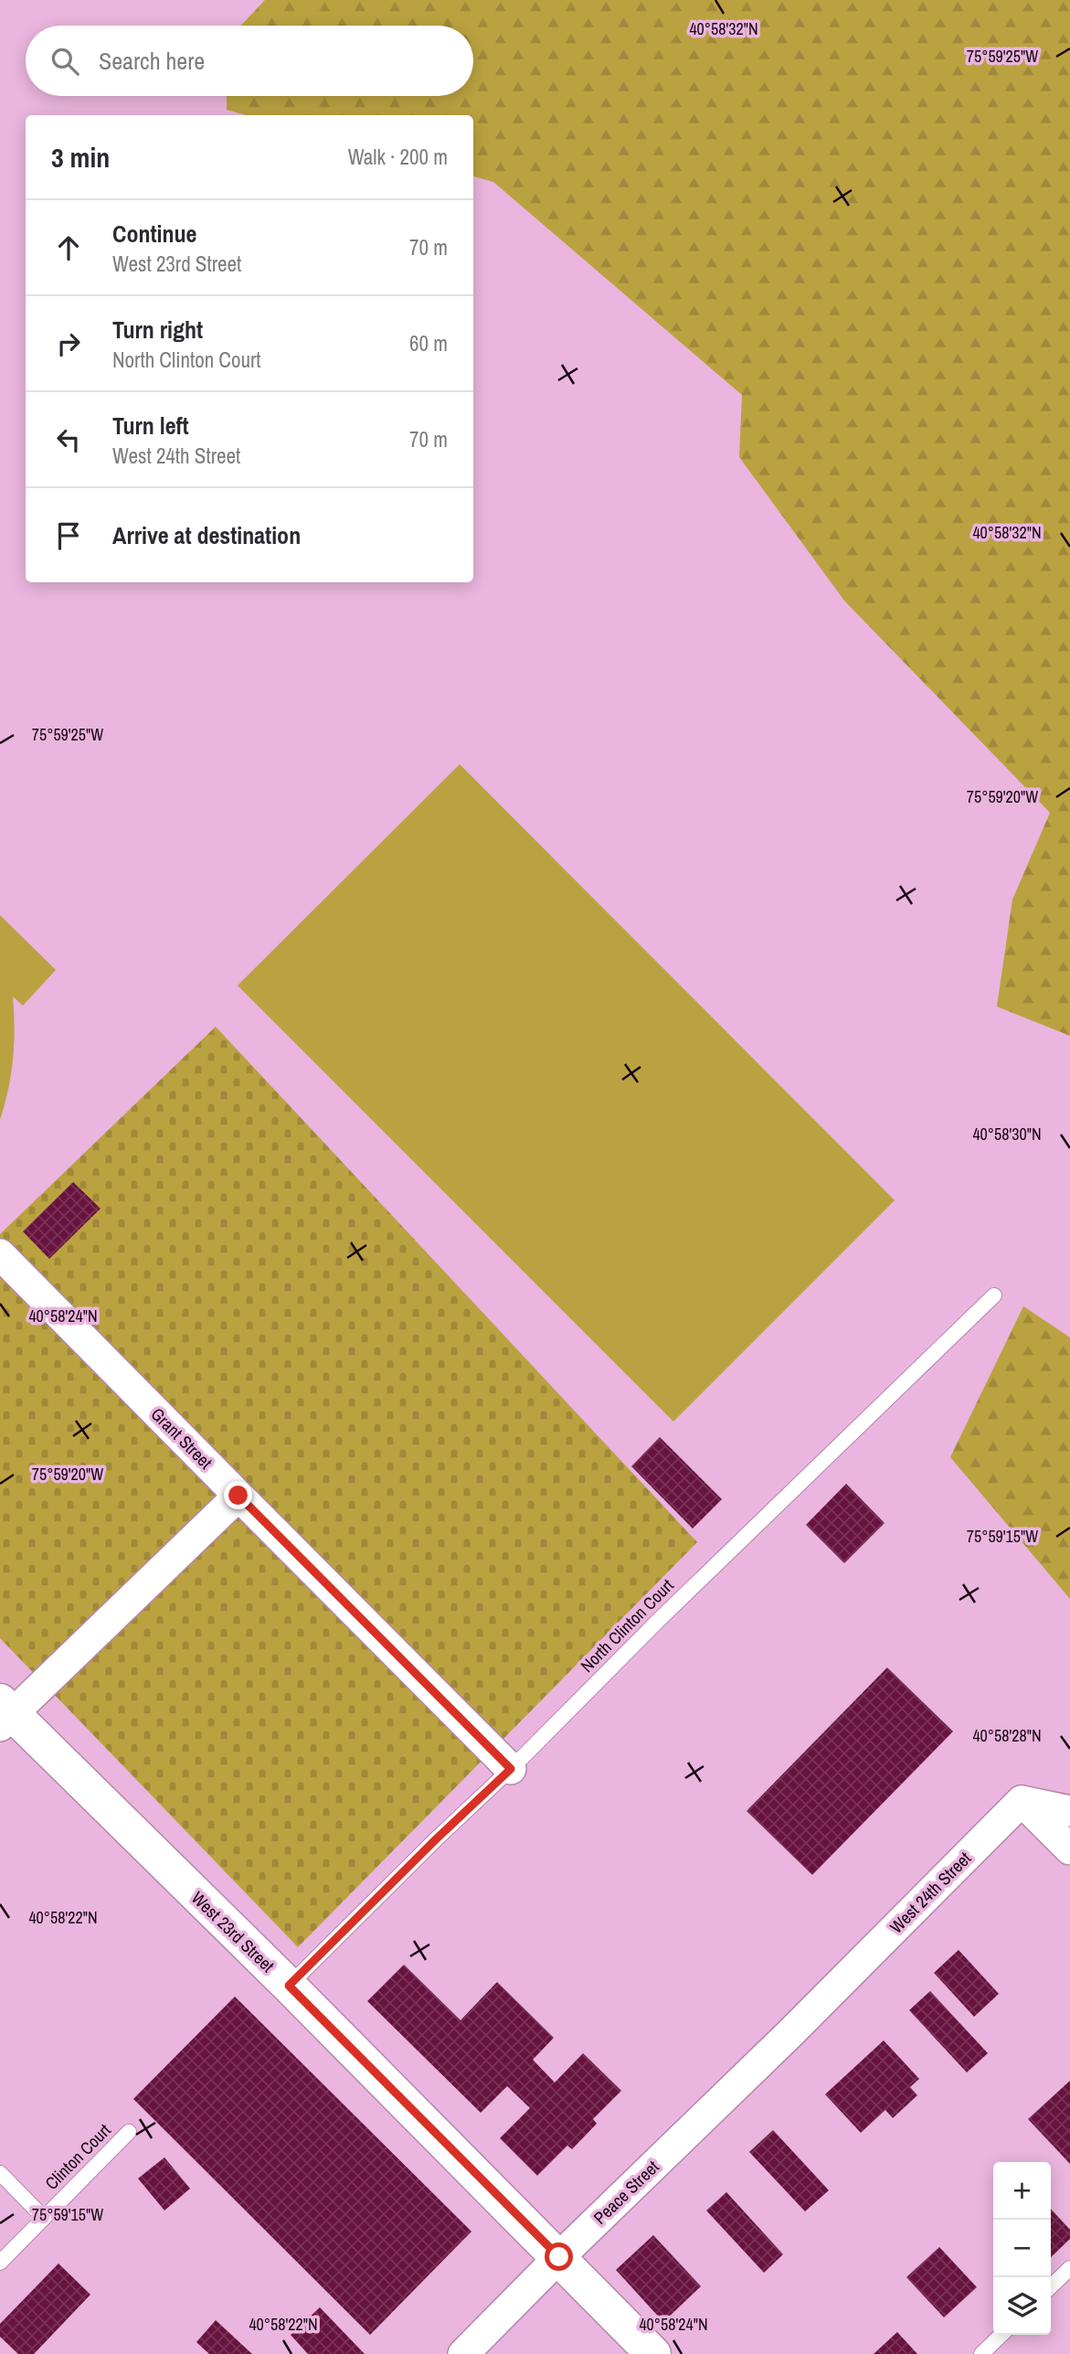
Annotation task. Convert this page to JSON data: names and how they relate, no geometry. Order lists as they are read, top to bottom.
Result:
{
  "streets": {
    "street": [
      "Grant Street",
      "West 24th Street",
      "West 23rd Street",
      "Peace Street"
    ],
    "lane": ["North Clinton Court", "Clinton Court"]
  },
  "crossings": [
    ["North Clinton Court", "West 23rd Street"],
    ["West 24th Street", "Peace Street"],
    ["West 23rd Street", "Peace Street"]
  ],
  "page": {
    "search": "Search here",
    "heading": ["3 min", "Walk · 200 m"],
    "list": [
      ["Continue", "West 23rd Street", "70 m"],
      ["Turn right", "North Clinton Court", "60 m"],
      ["Turn left", "West 24th Street", "70 m"],
      "Arrive at destination"
    ],
    "map_buttons": ["+", "−"]
  },
  "coordinates": [
    "40°58'32\"N",
    "75°59'25\"W",
    "75°59'20\"W",
    "40°58'30\"N",
    "40°58'24\"N",
    "75°59'15\"W",
    "40°58'28\"N",
    "40°58'22\"N"
  ]
}
